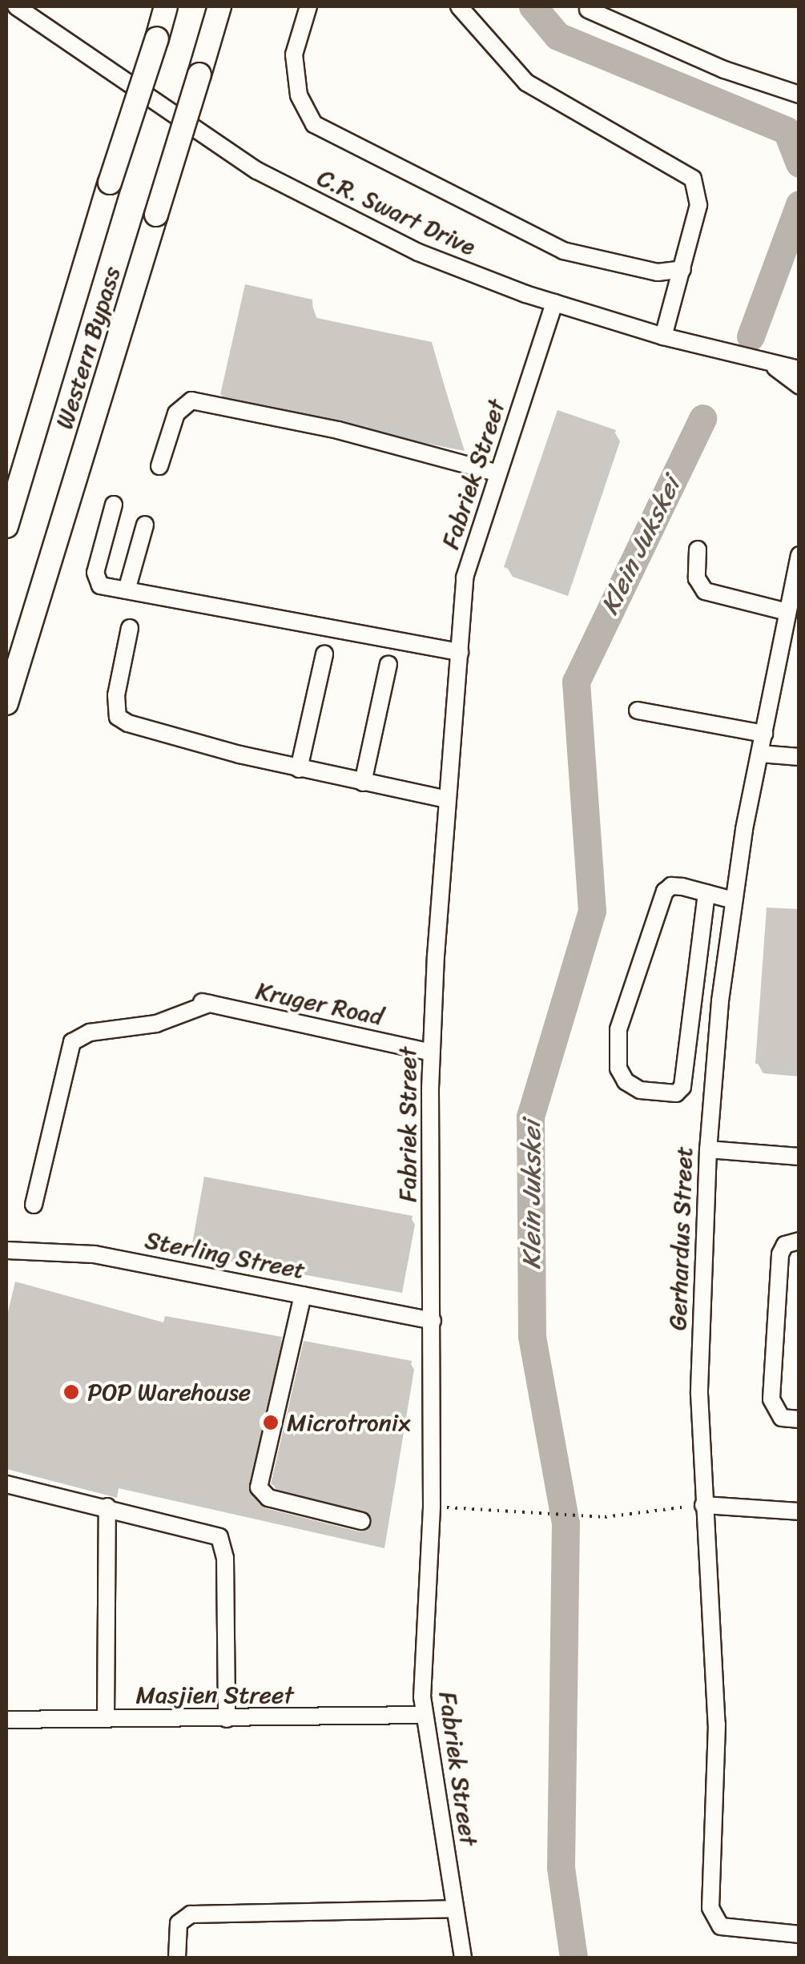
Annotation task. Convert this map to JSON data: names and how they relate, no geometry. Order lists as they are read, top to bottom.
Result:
{
  "streets": {
    "highway": ["Western Bypass"],
    "street": [
      "C.R. Swart Drive",
      "Fabriek Street",
      "Kruger Road",
      "Gerhardus Street",
      "Sterling Street",
      "Masjien Street"
    ]
  },
  "crossings": [
    ["C.R. Swart Drive", "Fabriek Street"],
    ["Fabriek Street", "Kruger Road"],
    ["Fabriek Street", "Sterling Street"],
    ["Fabriek Street", "Masjien Street"]
  ],
  "water": ["Klein Jukskei"],
  "places": ["POP Warehouse", "Microtronix"]
}
